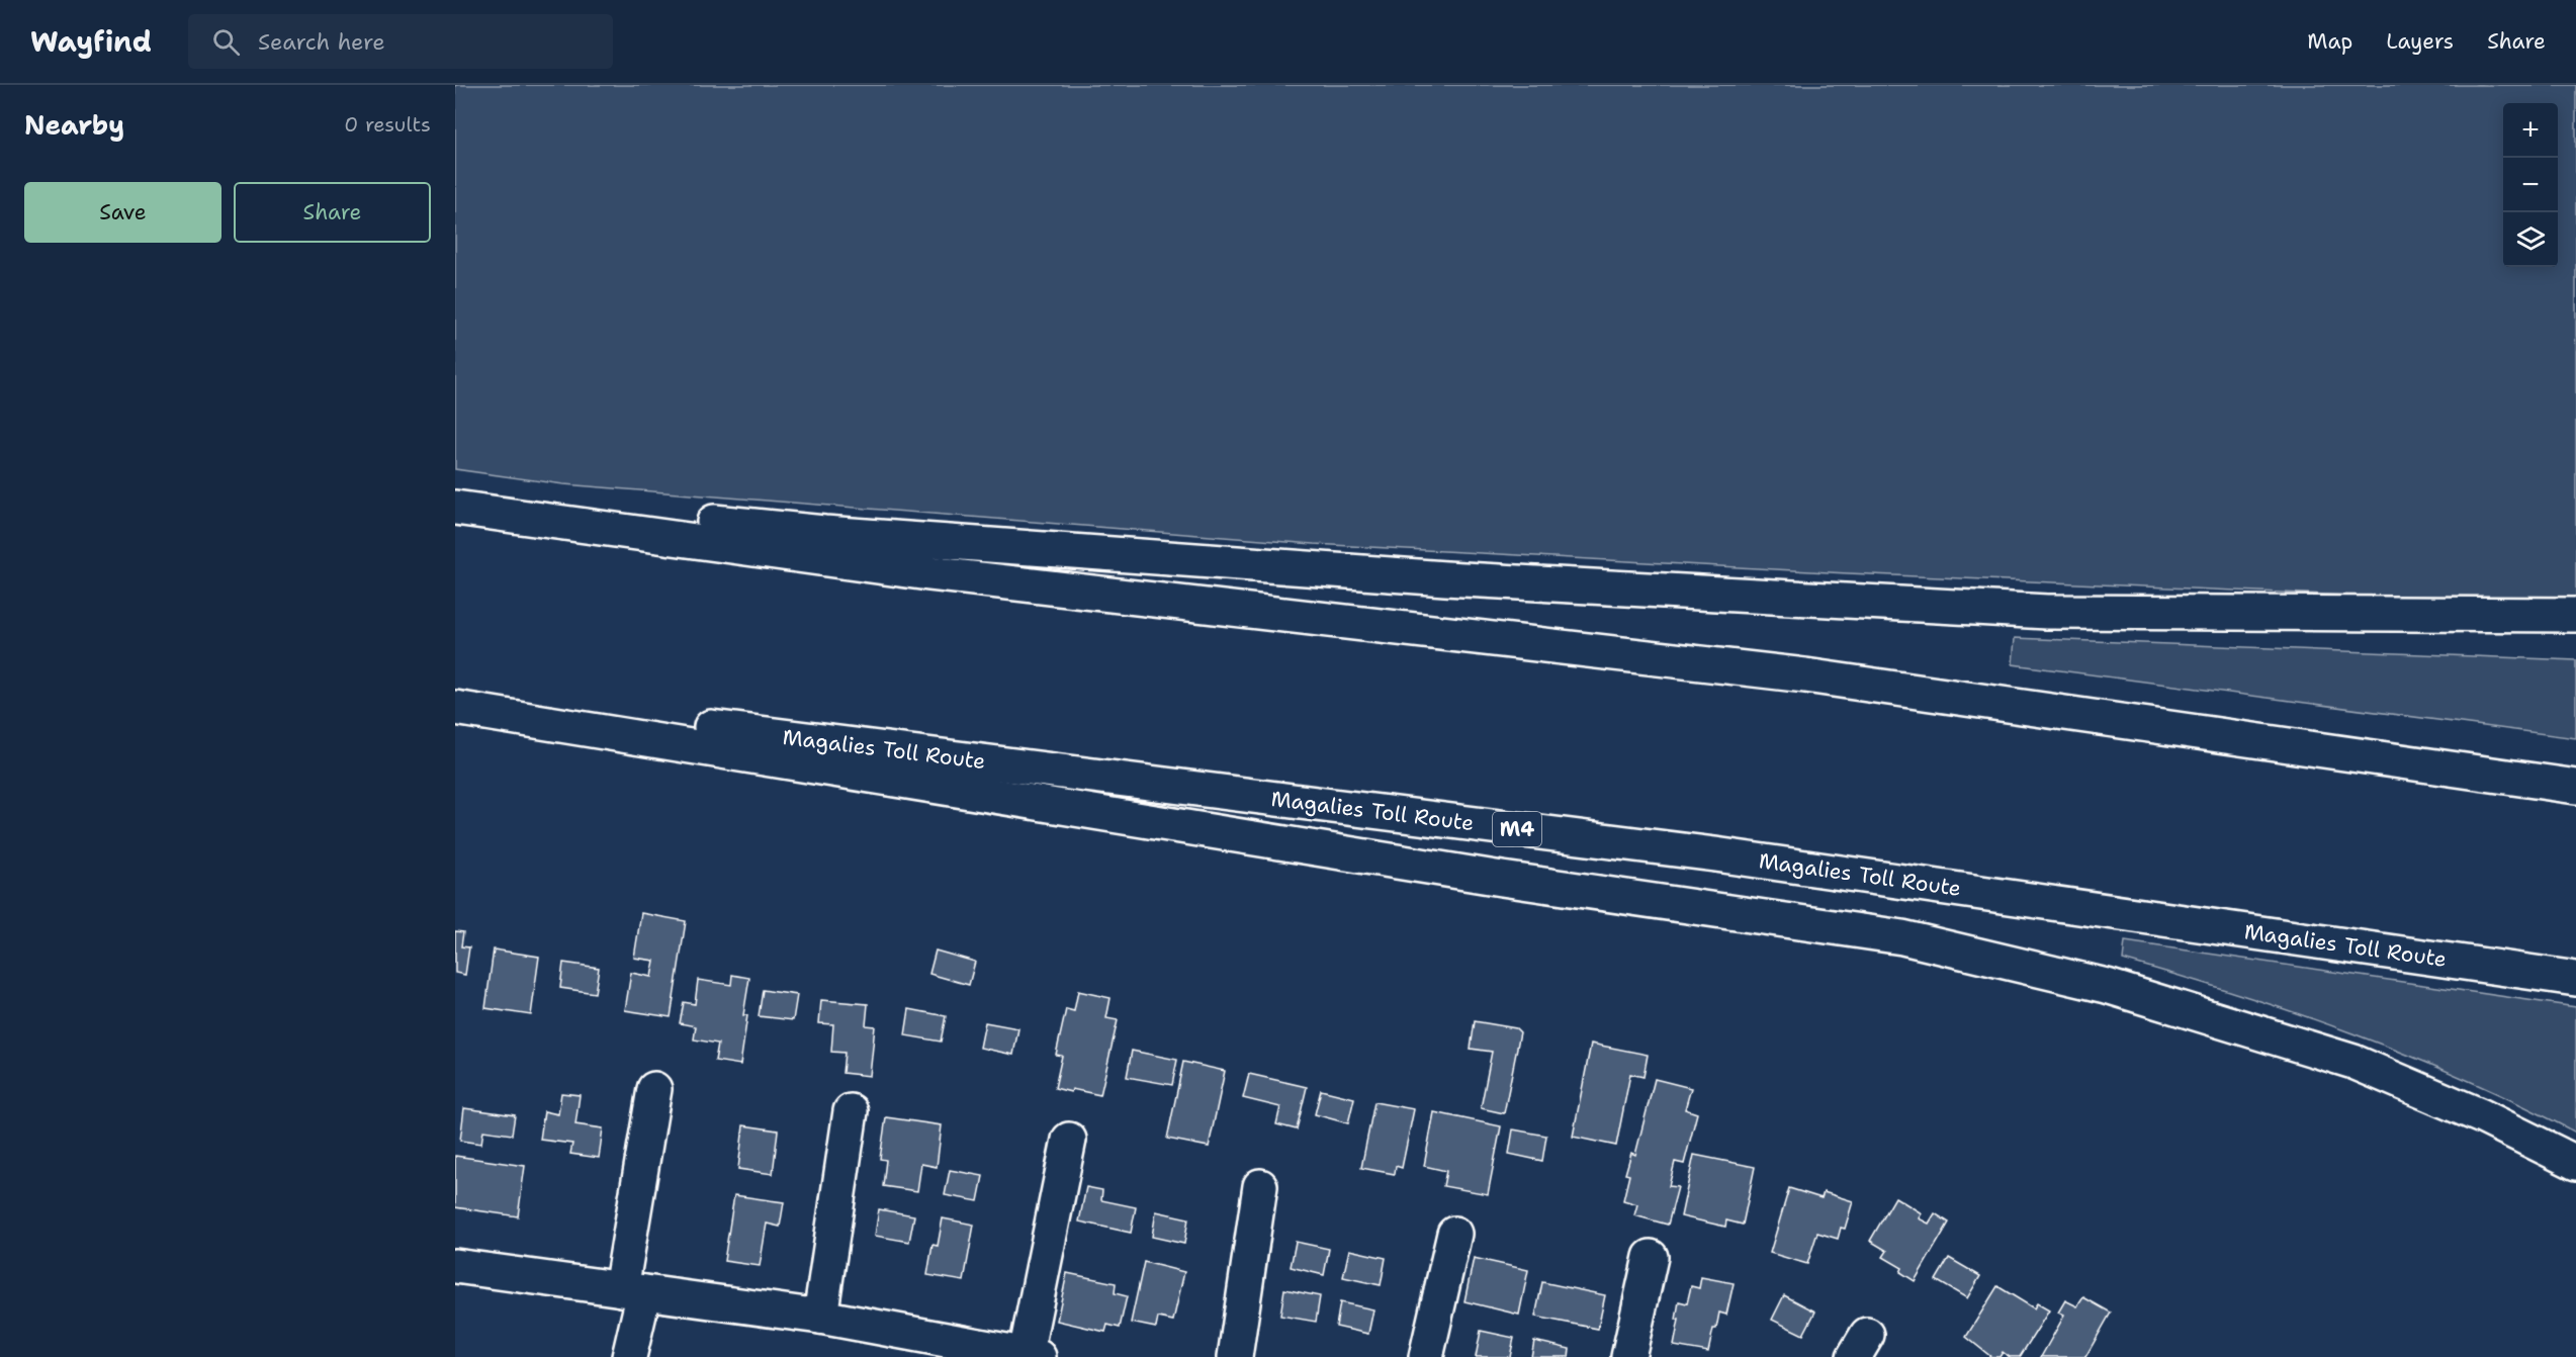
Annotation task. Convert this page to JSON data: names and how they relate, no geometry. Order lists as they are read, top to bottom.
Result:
{
  "streets": {
    "main road": ["Magalies Toll Route", "M4"]
  },
  "page": {
    "header": "Wayfind",
    "search": "Search here",
    "nav": ["Map", "Layers", "Share"],
    "heading": ["Nearby", "0 results"],
    "map_buttons": ["+", "−"],
    "buttons": ["Save", "Share"]
  }
}
